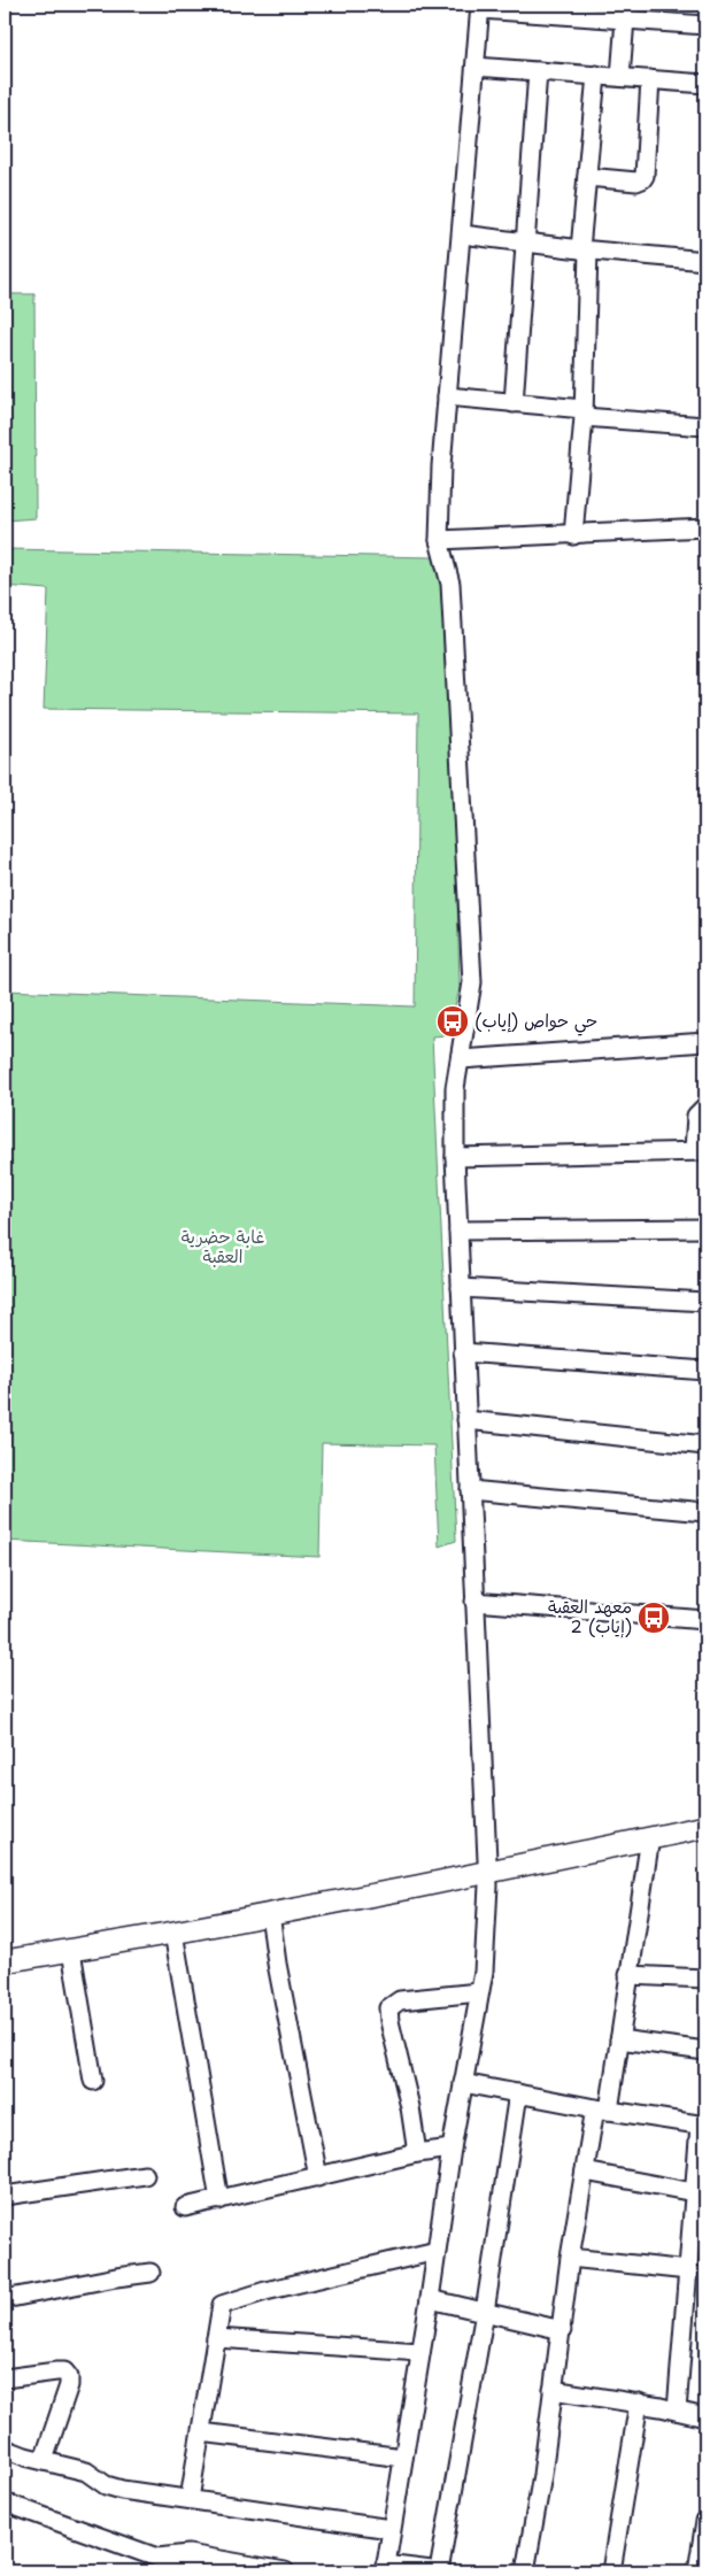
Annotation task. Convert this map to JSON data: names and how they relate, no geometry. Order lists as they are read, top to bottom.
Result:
{
  "parks": ["غابة حضرية العقبة"],
  "places": {
    "bus stop": ["حي حواص (إياب)", "معهد العقبة 2 (إياب)"]
  }
}
